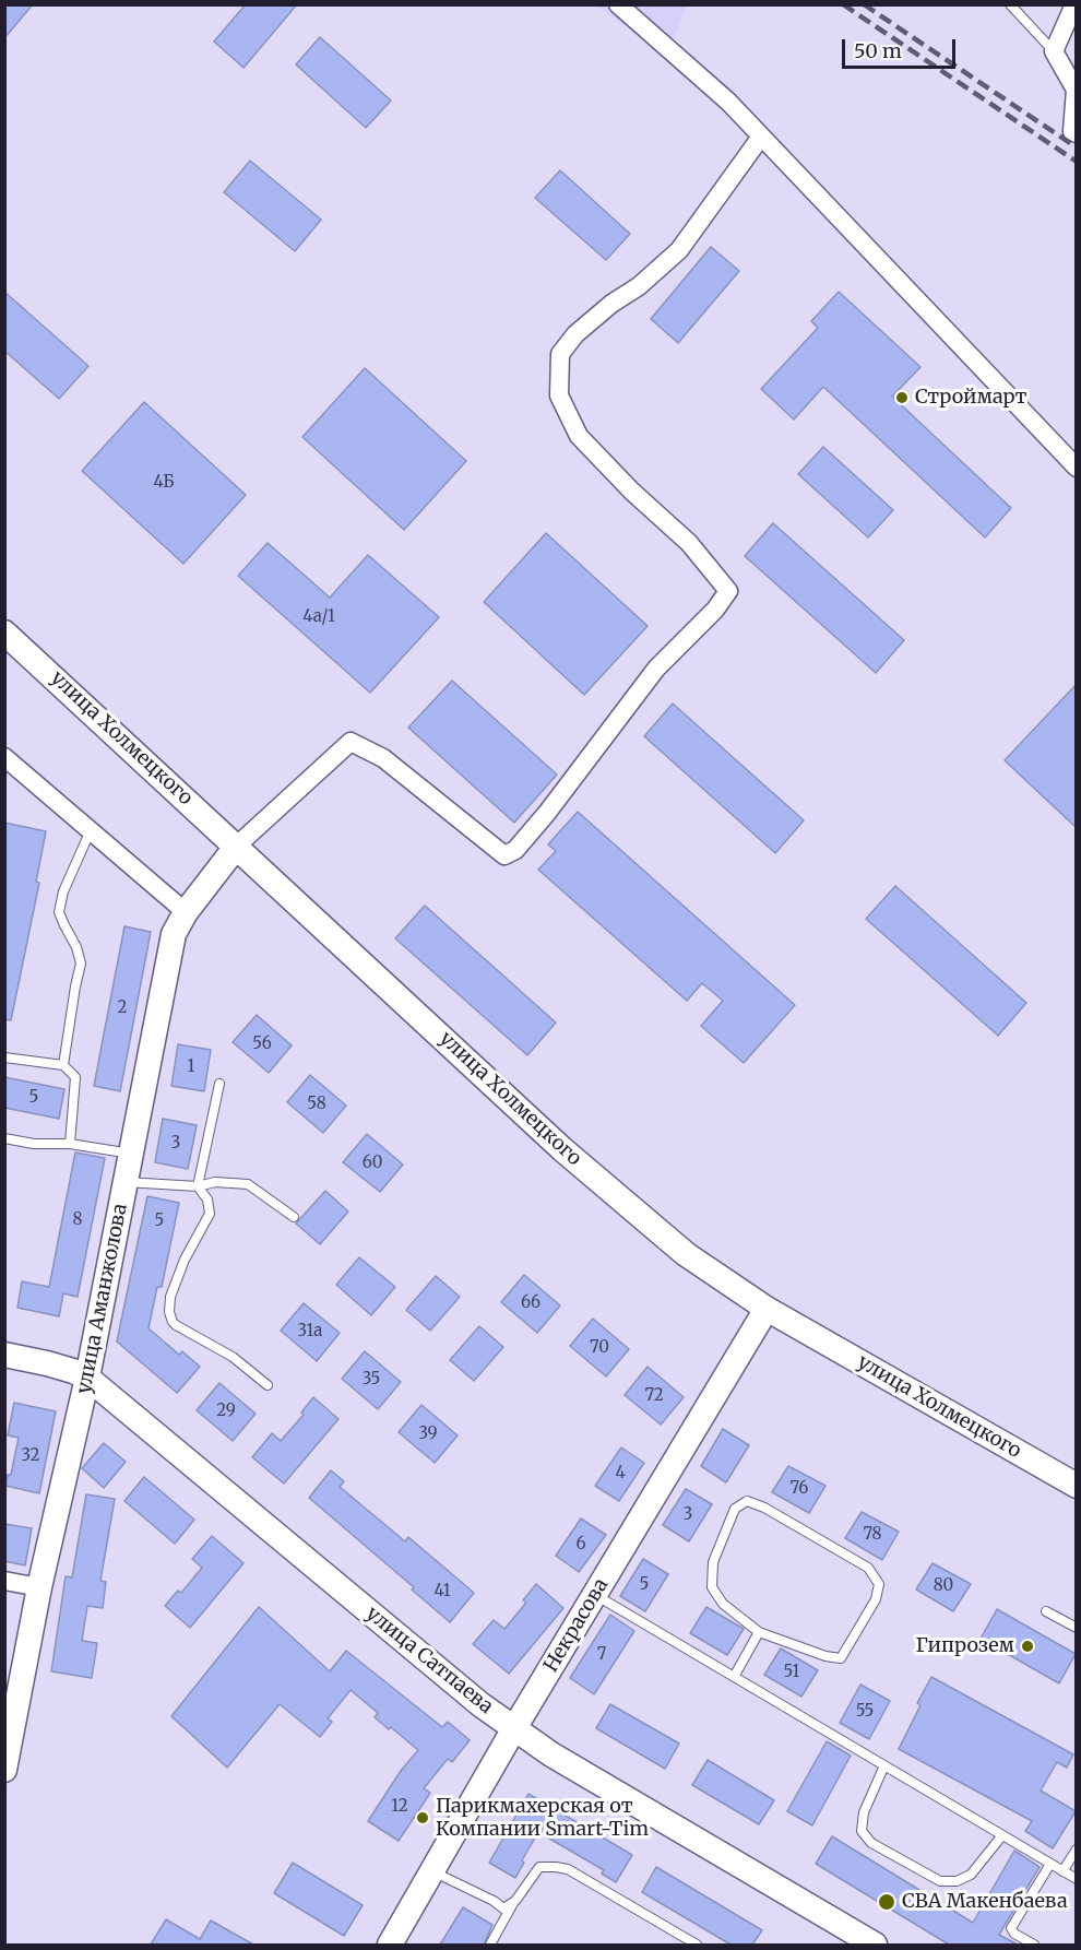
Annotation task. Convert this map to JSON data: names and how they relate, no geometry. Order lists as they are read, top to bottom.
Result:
{
  "streets": {
    "street": [
      "улица Холмецкого",
      "улица Аманжолова",
      "Некрасова",
      "улица Сатпаева"
    ]
  },
  "crossings": [
    ["улица Холмецкого", "улица Аманжолова"],
    ["улица Холмецкого", "Некрасова"],
    ["улица Аманжолова", "улица Сатпаева"],
    ["Некрасова", "улица Сатпаева"]
  ],
  "places": [
    "Строймарт",
    "Гипрозем",
    "Парикмахерская от Компании Smart-Tim",
    "СВА Макенбаева"
  ],
  "house_numbers": [
    "4Б",
    "4а/1",
    "2",
    "56",
    "1",
    "5",
    "58",
    "3",
    "60",
    "8",
    "5",
    "66",
    "31а",
    "70",
    "35",
    "72",
    "29",
    "39",
    "32",
    "4",
    "76",
    "3",
    "78",
    "6",
    "5",
    "80",
    "41",
    "7",
    "51",
    "55",
    "12"
  ],
  "scale_bar": "50 m"
}
